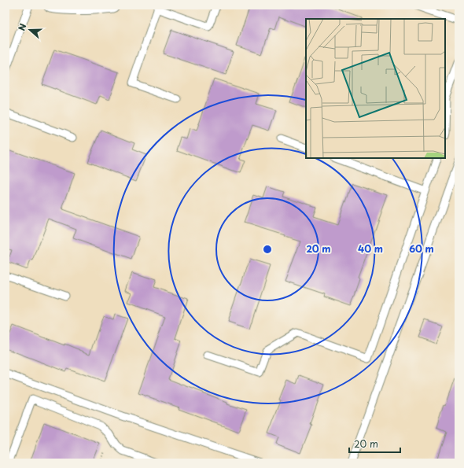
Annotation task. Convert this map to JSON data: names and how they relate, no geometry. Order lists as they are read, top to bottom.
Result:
{
  "scale_bar": "20 m",
  "north": "left",
  "rings": ["20 m", "40 m", "60 m"]
}
